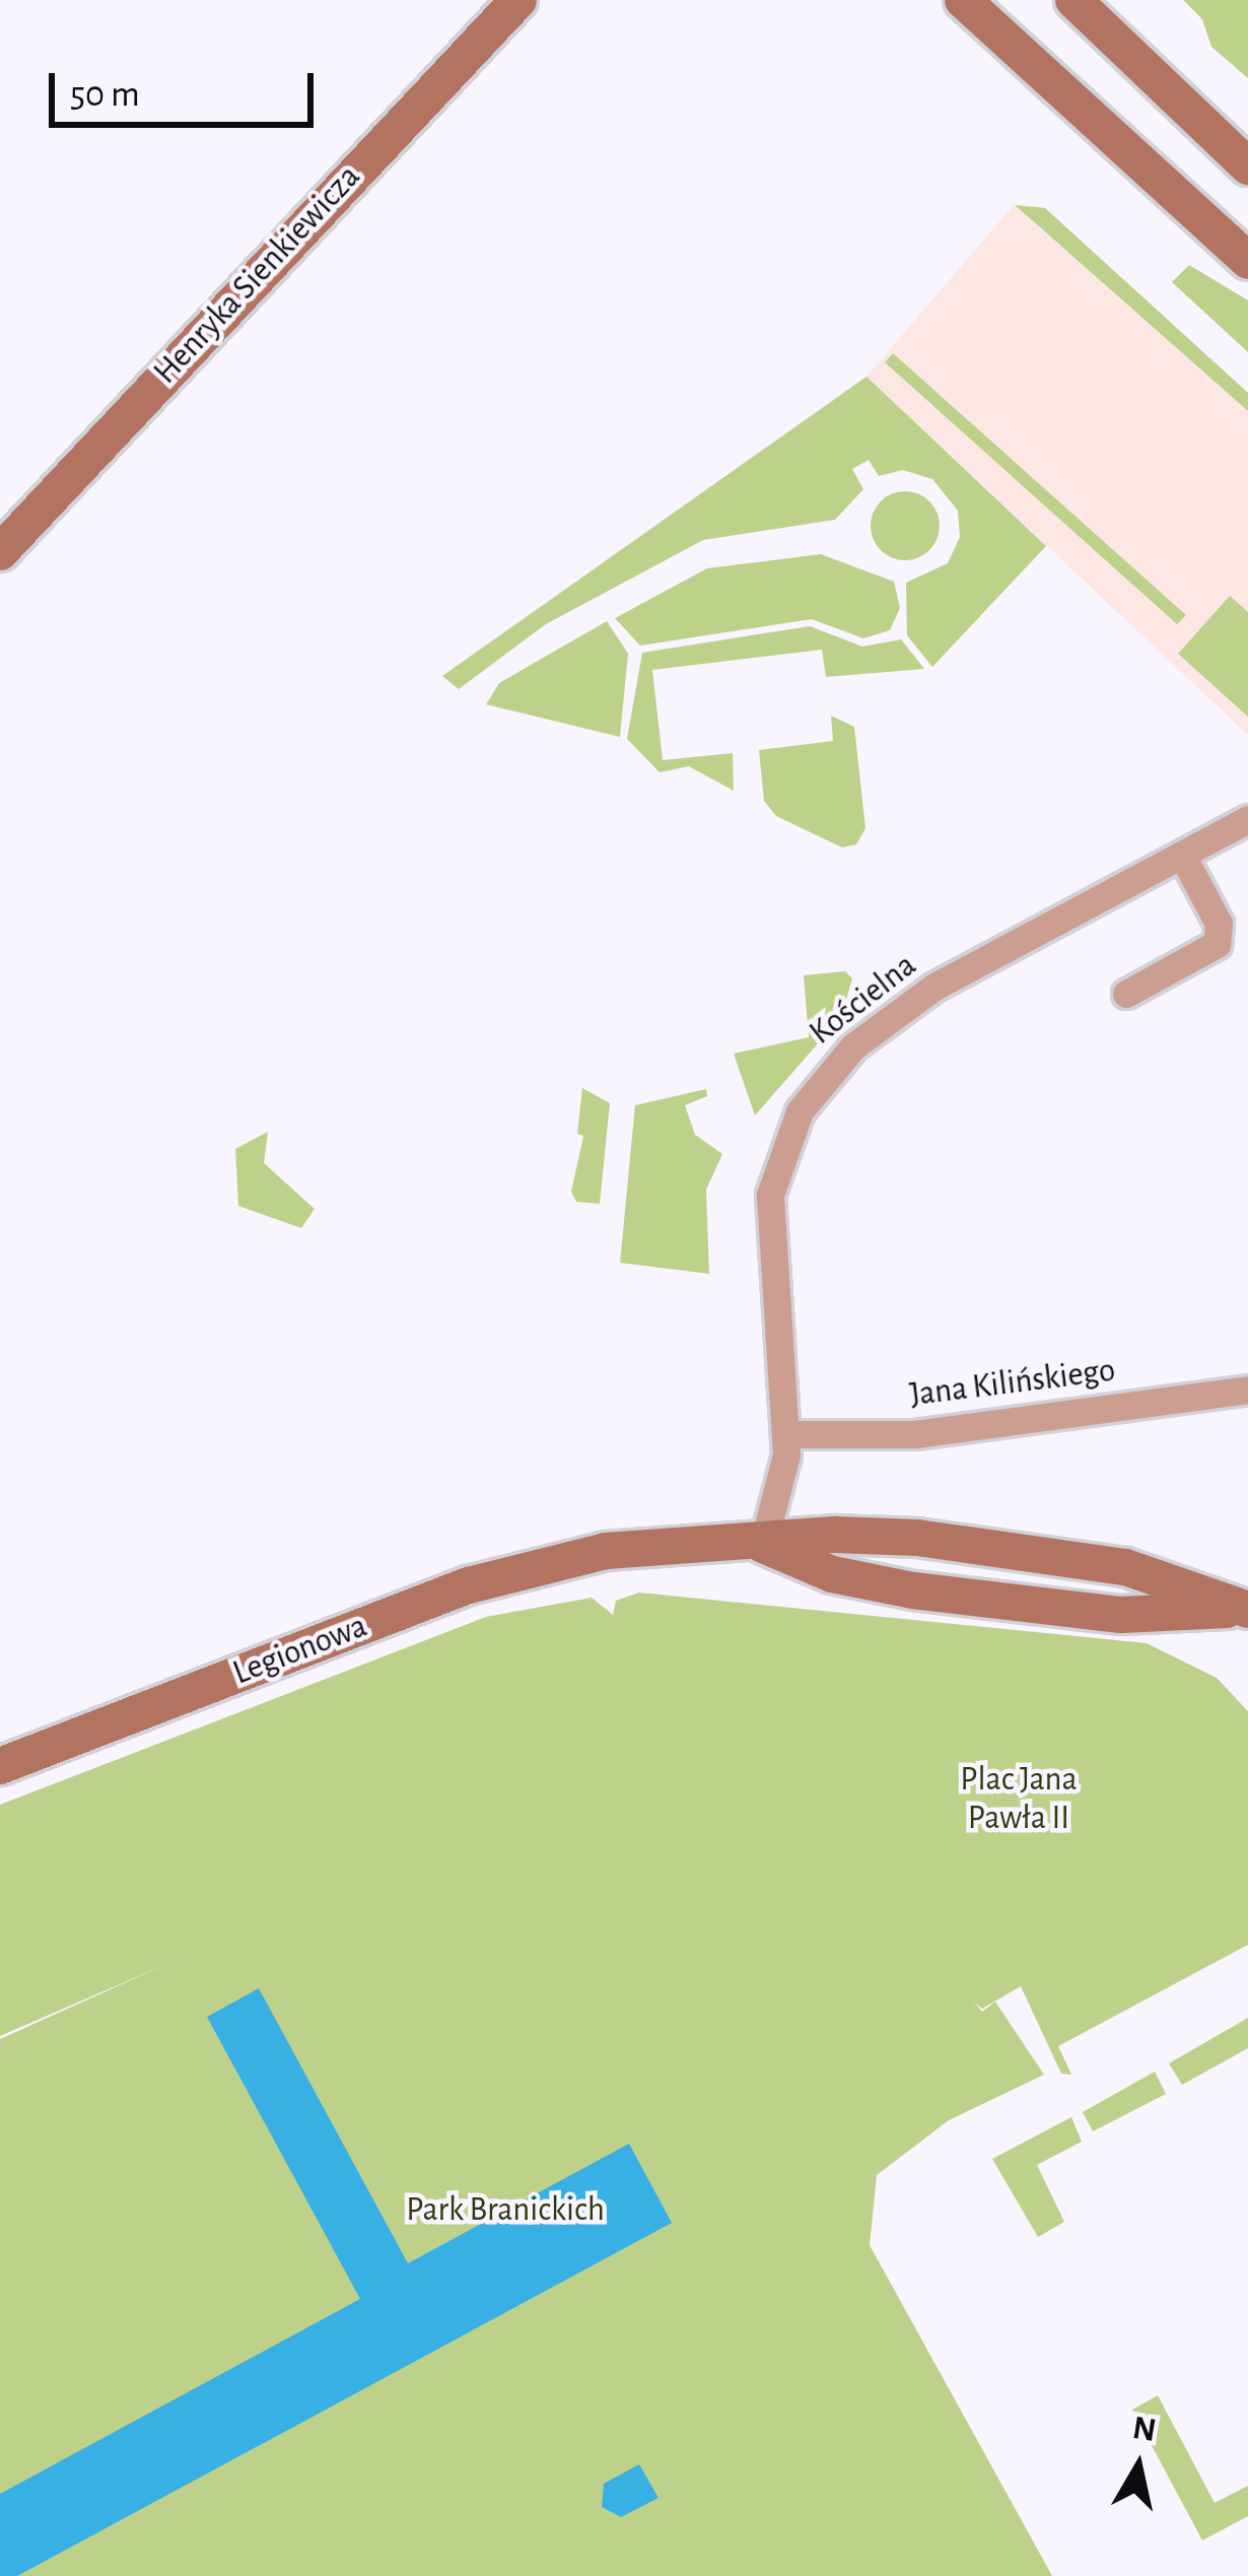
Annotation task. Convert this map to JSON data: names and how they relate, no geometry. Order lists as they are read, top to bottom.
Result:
{
  "streets": {
    "main road": ["Henryka Sienkiewicza", "Legionowa"],
    "street": ["Kościelna", "Jana Kilińskiego"]
  },
  "crossings": [
    ["Kościelna", "Jana Kilińskiego"],
    ["Kościelna", "Legionowa"]
  ],
  "parks": ["Plac Jana Pawła II", "Park Branickich"],
  "scale_bar": "50 m",
  "north": "top"
}
